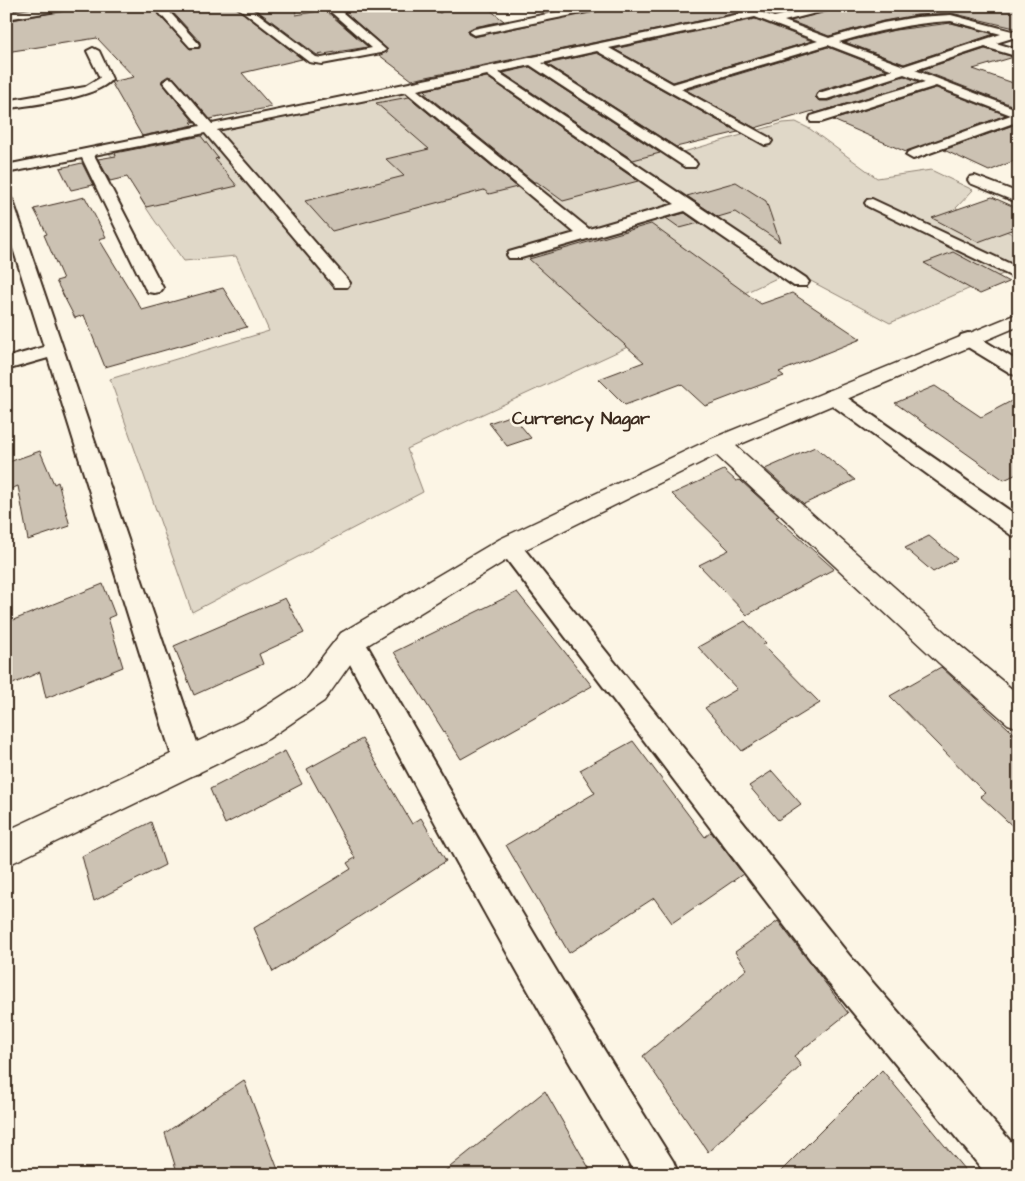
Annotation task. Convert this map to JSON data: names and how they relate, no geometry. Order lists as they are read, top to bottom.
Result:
{
  "districts": ["Currency Nagar"]
}
